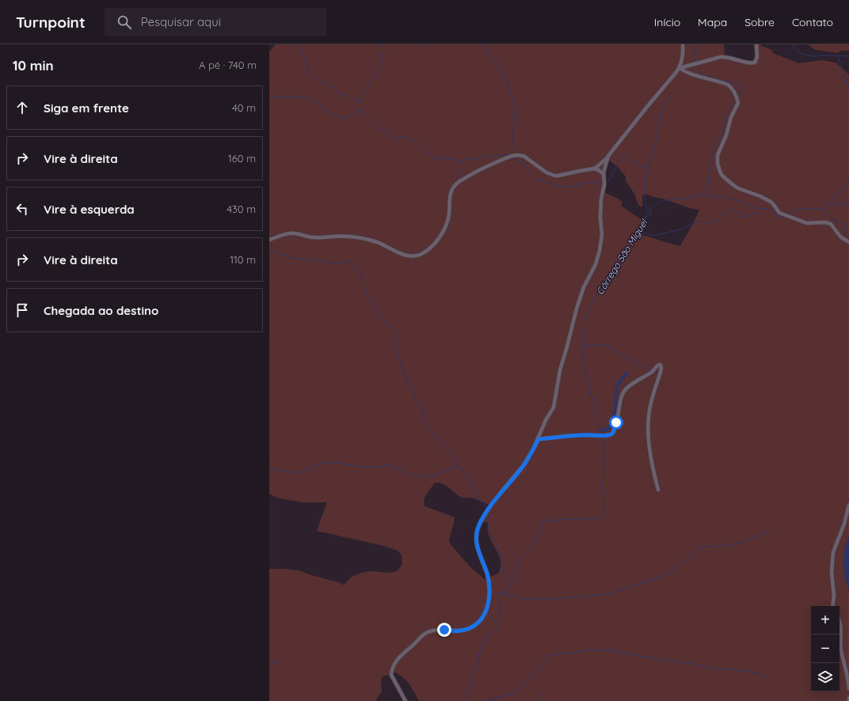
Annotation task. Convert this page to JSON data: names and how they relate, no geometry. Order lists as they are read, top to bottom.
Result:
{
  "water": ["Córrego São Miguel"],
  "page": {
    "header": "Turnpoint",
    "search": "Pesquisar aqui",
    "nav": [
      "Início",
      "Mapa",
      "Sobre",
      "Contato"
    ],
    "heading": ["10 min", "A pé · 740 m"],
    "list": [
      ["Siga em frente", "40 m"],
      ["Vire à direita", "160 m"],
      ["Vire à esquerda", "430 m"],
      ["Vire à direita", "110 m"],
      "Chegada ao destino"
    ],
    "map_buttons": ["+", "−"]
  }
}
